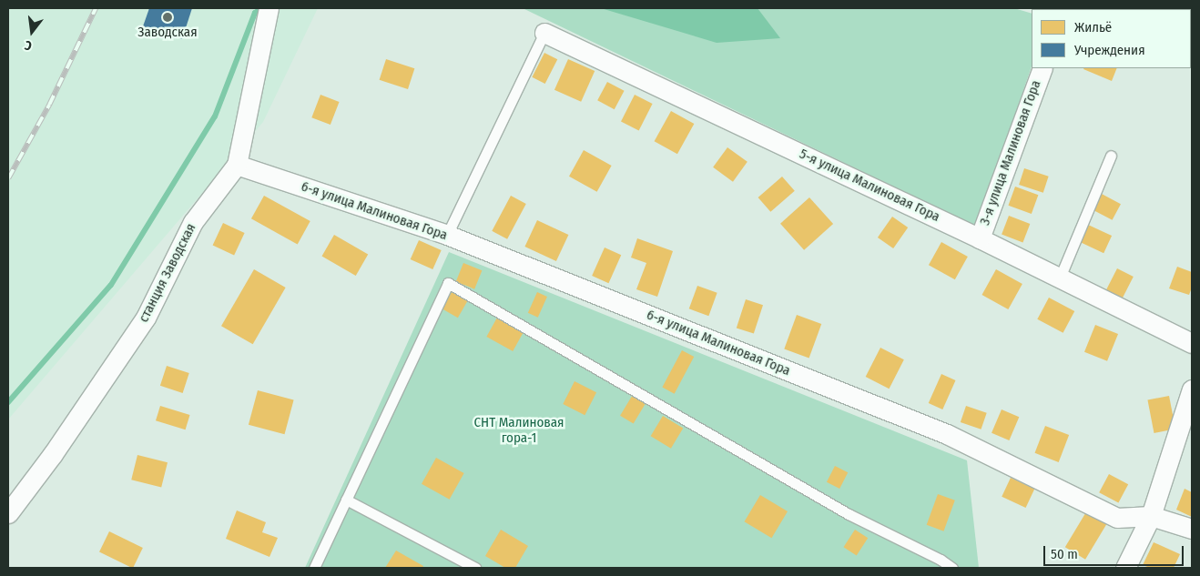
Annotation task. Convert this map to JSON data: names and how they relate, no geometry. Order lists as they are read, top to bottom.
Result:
{
  "streets": {
    "street": [
      "3-я улица Малиновая Гора",
      "5-я улица Малиновая Гора",
      "6-я улица Малиновая Гора",
      "станция Заводская"
    ]
  },
  "crossings": [
    ["3-я улица Малиновая Гора", "5-я улица Малиновая Гора"],
    ["6-я улица Малиновая Гора", "станция Заводская"]
  ],
  "parks": ["СНТ Малиновая гора-1"],
  "places": ["Заводская"],
  "legend": ["Жильё", "Учреждения"],
  "scale_bar": "50 m",
  "north": "bottom"
}
